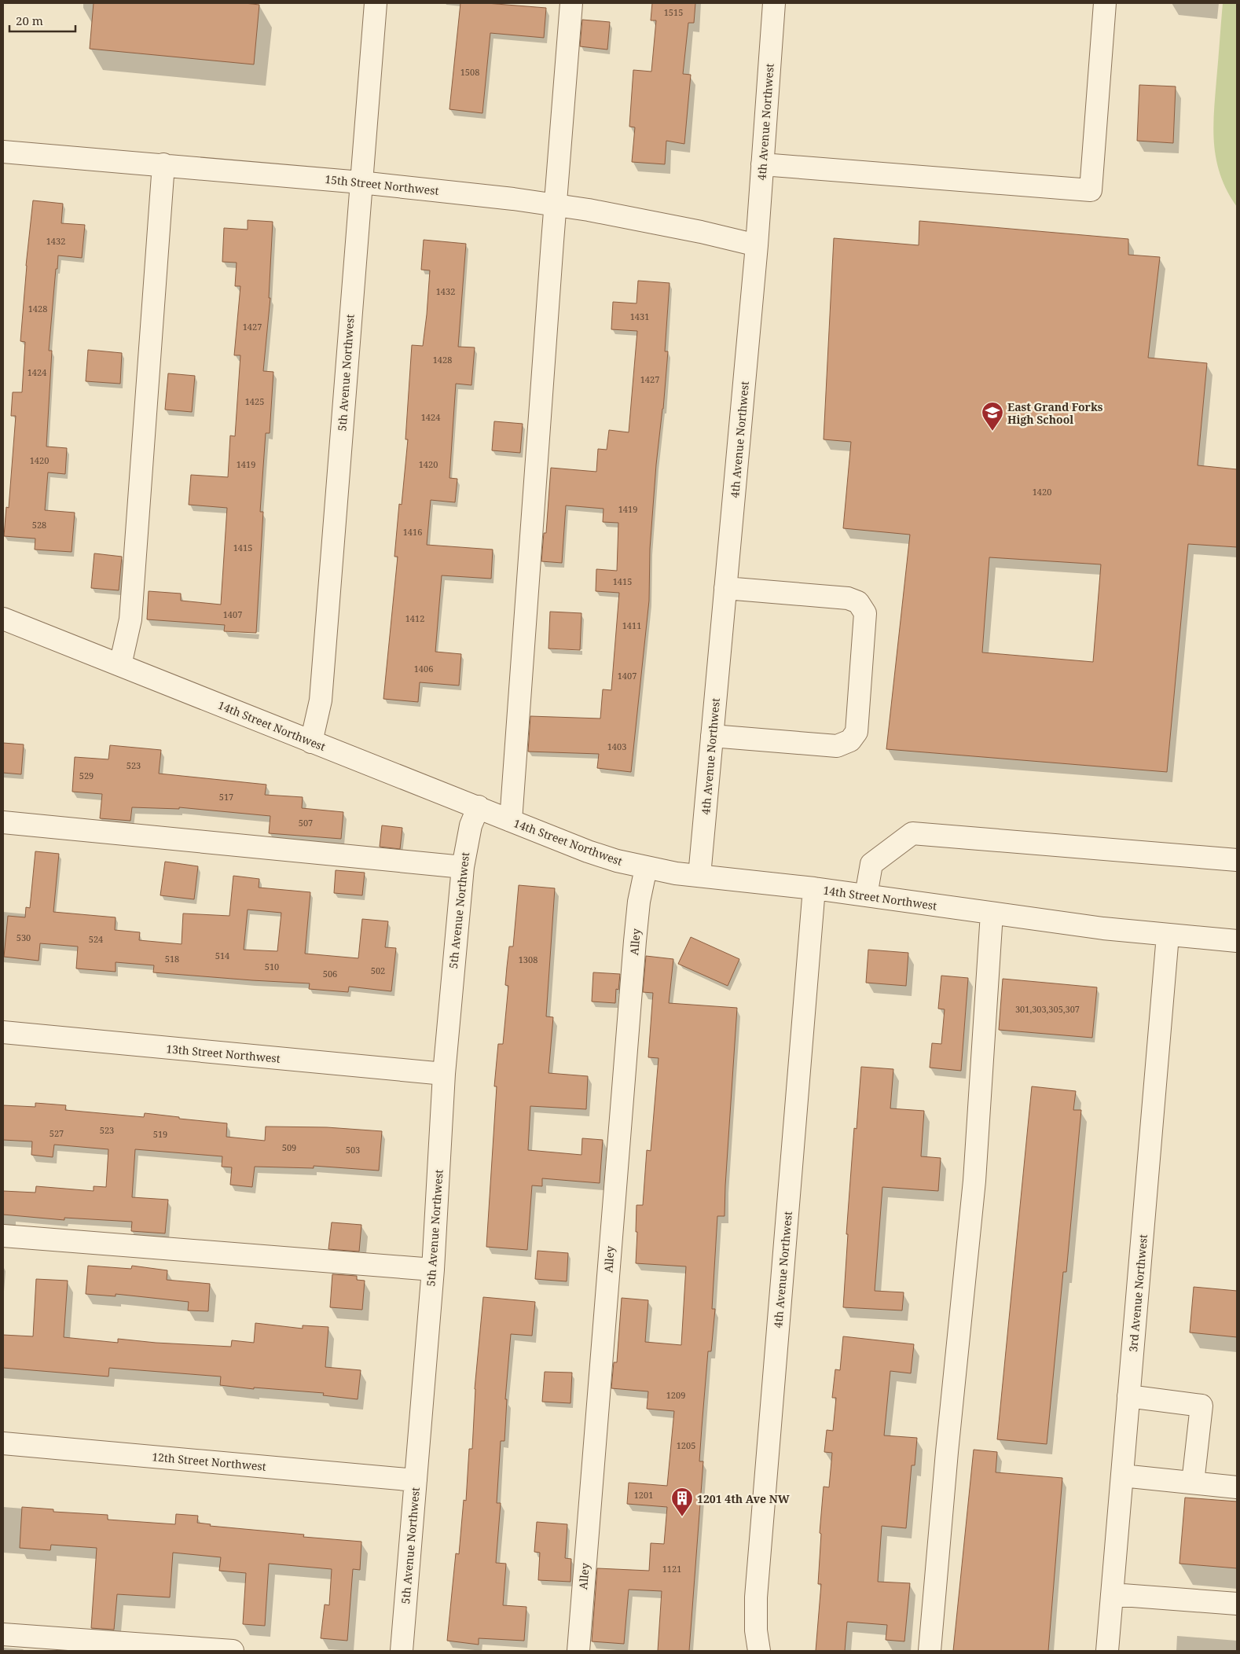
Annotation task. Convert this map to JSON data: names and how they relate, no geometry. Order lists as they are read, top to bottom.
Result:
{
  "streets": {
    "street": [
      "4th Avenue Northwest",
      "15th Street Northwest",
      "5th Avenue Northwest",
      "14th Street Northwest",
      "Alley",
      "13th Street Northwest",
      "3rd Avenue Northwest",
      "12th Street Northwest"
    ]
  },
  "crossings": [
    ["4th Avenue Northwest", "15th Street Northwest"],
    ["4th Avenue Northwest", "14th Street Northwest"],
    ["15th Street Northwest", "5th Avenue Northwest"],
    ["5th Avenue Northwest", "14th Street Northwest"],
    ["5th Avenue Northwest", "13th Street Northwest"],
    ["5th Avenue Northwest", "12th Street Northwest"],
    ["14th Street Northwest", "Alley"],
    ["14th Street Northwest", "3rd Avenue Northwest"]
  ],
  "places": {
    "school or university": ["East Grand Forks High School"],
    "building": ["1201 4th Ave NW"]
  },
  "house_numbers": [
    "1515",
    "1508",
    "1432",
    "1432",
    "1428",
    "1431",
    "1427",
    "1428",
    "1424",
    "1427",
    "1425",
    "1424",
    "1420",
    "1419",
    "1420",
    "1420",
    "1419",
    "528",
    "1416",
    "1415",
    "1415",
    "1407",
    "1412",
    "1411",
    "1406",
    "1407",
    "1403",
    "523",
    "529",
    "517",
    "507",
    "530",
    "524",
    "514",
    "518",
    "1308",
    "510",
    "502",
    "506",
    "301,303,305,307",
    "523",
    "527",
    "519",
    "509",
    "503",
    "1209",
    "1205",
    "1201",
    "1121"
  ],
  "scale_bar": "20 m"
}
